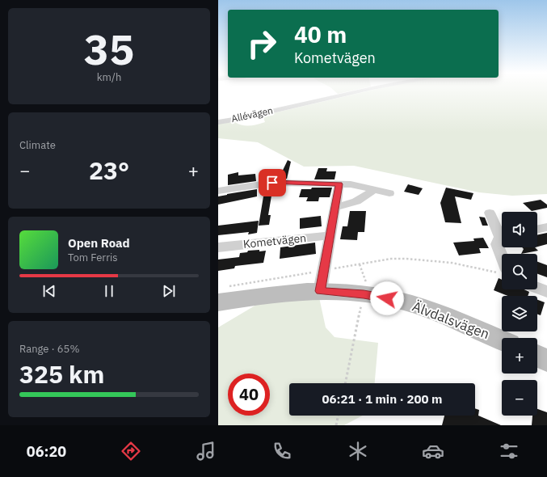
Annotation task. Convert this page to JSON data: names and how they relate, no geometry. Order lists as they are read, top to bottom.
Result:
{
  "streets": {
    "street": ["Allévägen", "Kometvägen", "Älvdalsvägen"]
  },
  "page": {
    "tile": [
      ["35", "km/h"],
      "Climate",
      ["Range · 65%", "325 km"]
    ],
    "turn": ["40 m", "Kometvägen"],
    "heat": ["−", "23°", "+"],
    "map_buttons": ["+", "−"],
    "song": ["Open Road", "Tom Ferris"],
    "limit": "40",
    "trip": "06:21 · 1 min · 200 m",
    "tabs": "06:20"
  }
}
